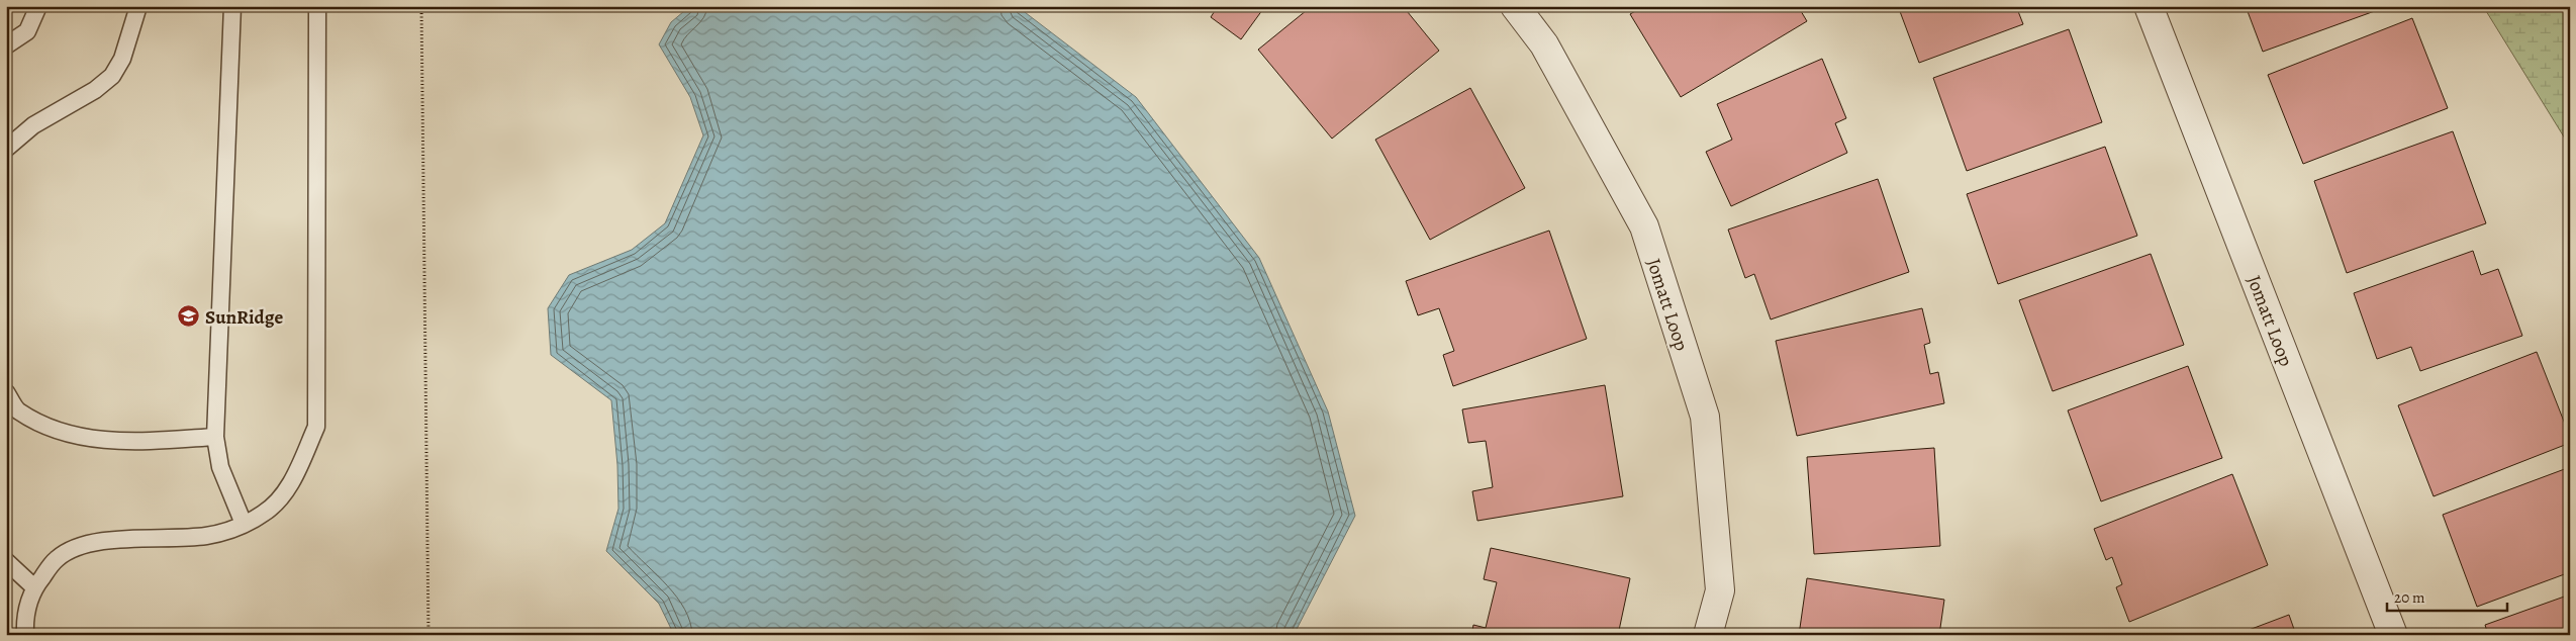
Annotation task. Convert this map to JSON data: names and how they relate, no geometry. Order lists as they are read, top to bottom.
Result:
{
  "streets": {
    "street": ["Jomatt Loop"]
  },
  "places": {
    "school or university": ["SunRidge"]
  },
  "scale_bar": "20 m"
}
